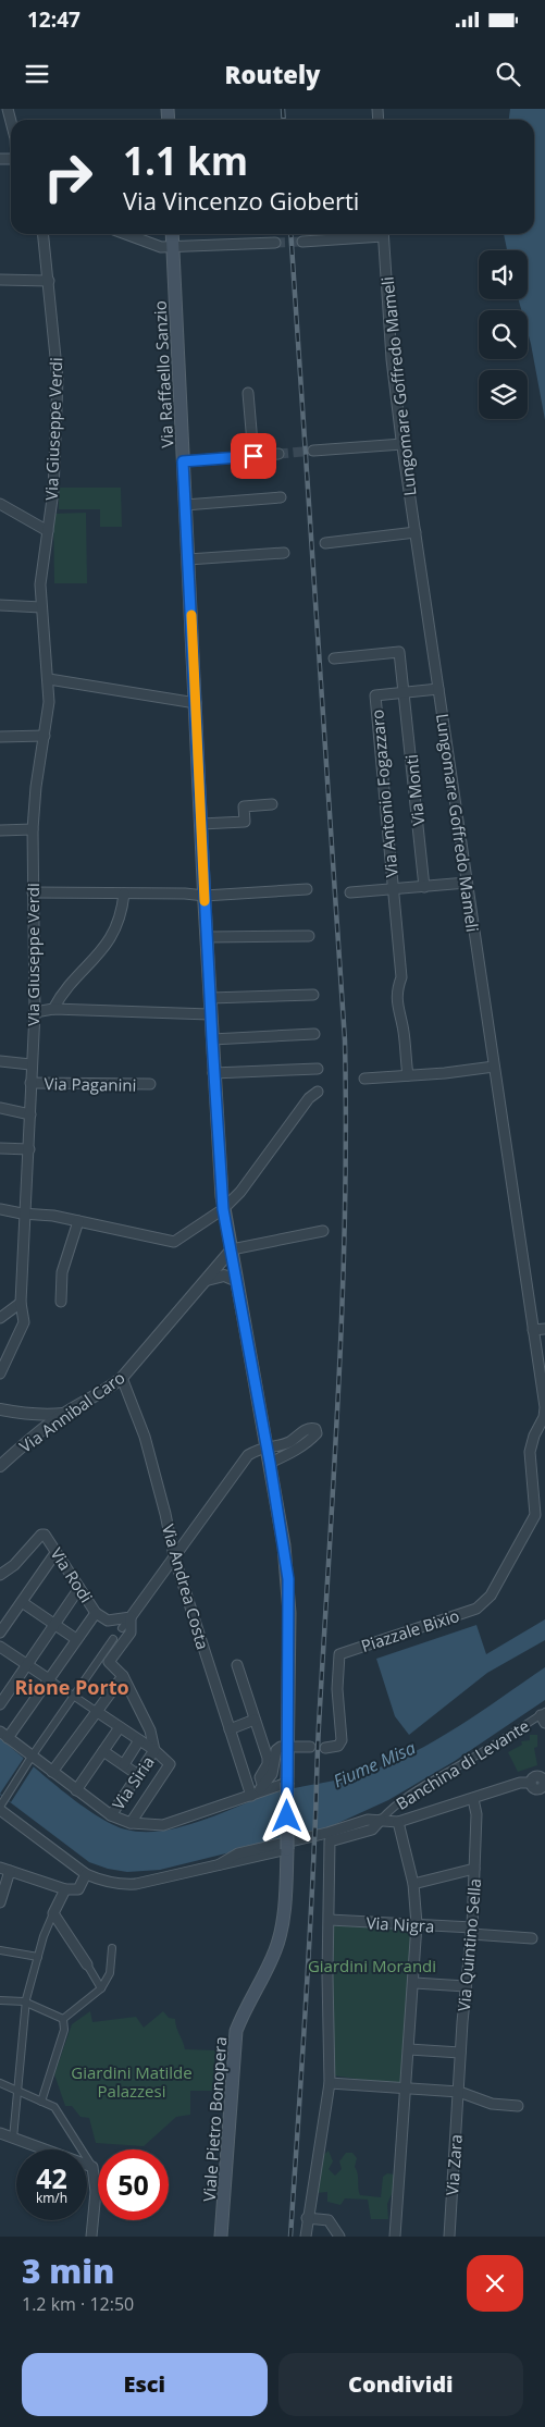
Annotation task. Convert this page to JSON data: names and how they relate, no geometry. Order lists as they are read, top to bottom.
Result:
{
  "streets": {
    "main road": ["Via Raffaello Sanzio", "Viale Pietro Bonopera"],
    "street": [
      "Lungomare Goffredo Mameli",
      "Via Giuseppe Verdi",
      "Via Monti",
      "Via Antonio Fogazzaro",
      "Via Paganini",
      "Via Annibal Caro",
      "Via Rodi",
      "Via Andrea Costa",
      "Piazzale Bixio",
      "Banchina di Levante",
      "Via Siria",
      "Via Nigra",
      "Via Quintino Sella",
      "Via Zara"
    ]
  },
  "crossings": [
    ["Via Raffaello Sanzio", "Via Annibal Caro"],
    ["Via Raffaello Sanzio", "Viale Pietro Bonopera"],
    ["Lungomare Goffredo Mameli", "Via Antonio Fogazzaro"],
    ["Lungomare Goffredo Mameli", "Piazzale Bixio"],
    ["Via Giuseppe Verdi", "Via Paganini"],
    ["Via Monti", "Via Antonio Fogazzaro"],
    ["Via Annibal Caro", "Via Andrea Costa"],
    ["Via Nigra", "Via Quintino Sella"],
    ["Via Quintino Sella", "Via Zara"]
  ],
  "districts": ["Rione Porto"],
  "water": ["Fiume Misa"],
  "parks": ["Giardini Morandi", "Giardini Matilde Palazzesi"],
  "page": {
    "status": "12:47",
    "header": "Routely",
    "turn": ["1.1 km", "Via Vincenzo Gioberti"],
    "speed": "42 km/h",
    "limit": "50",
    "heading": ["3 min", "1.2 km · 12:50"],
    "buttons": ["Esci", "Condividi"]
  }
}
